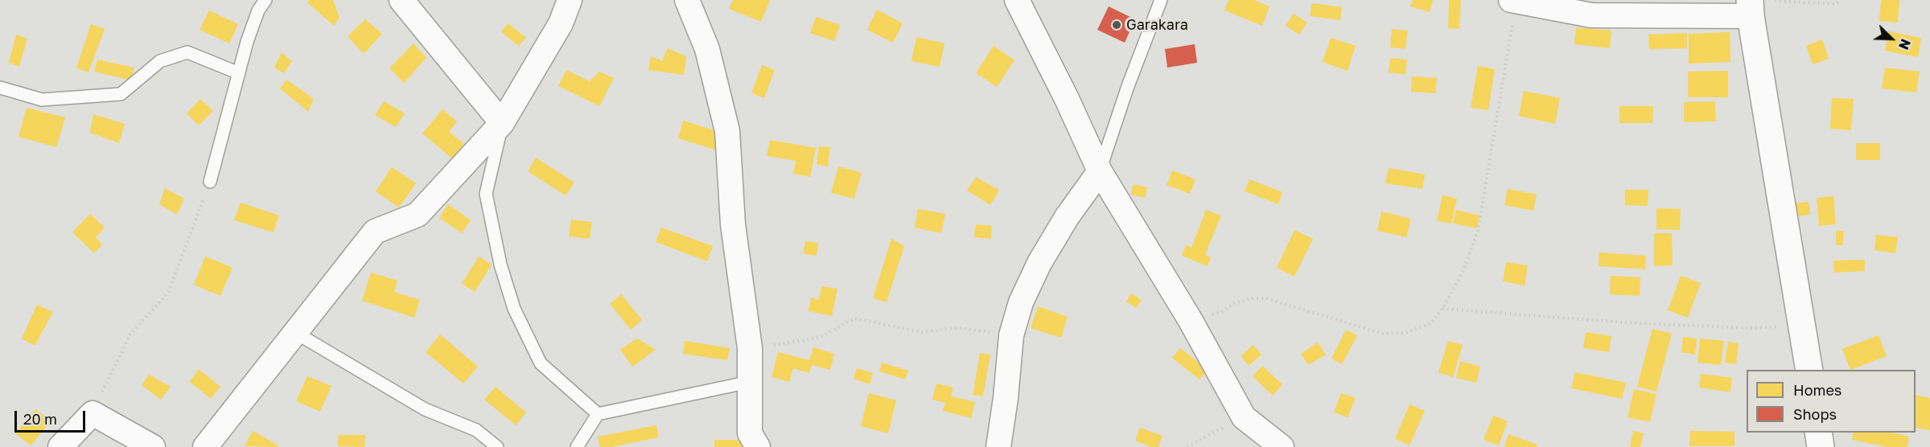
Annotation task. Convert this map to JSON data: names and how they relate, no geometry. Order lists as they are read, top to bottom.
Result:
{
  "places": ["Garakara"],
  "legend": ["Homes", "Shops"],
  "scale_bar": "20 m",
  "north": "bottom right"
}
